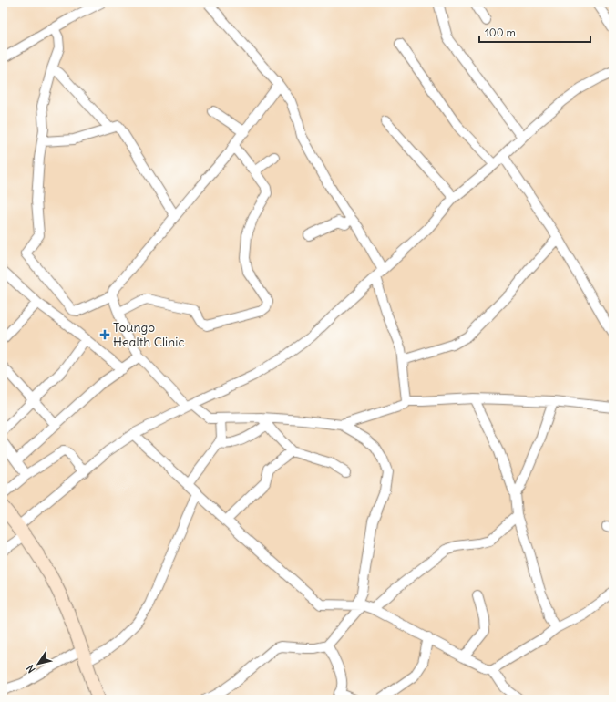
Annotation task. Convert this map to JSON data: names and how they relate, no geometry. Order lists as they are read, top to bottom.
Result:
{
  "places": {
    "health": ["Toungo Health Clinic"]
  },
  "scale_bar": "100 m",
  "north": "bottom left"
}
